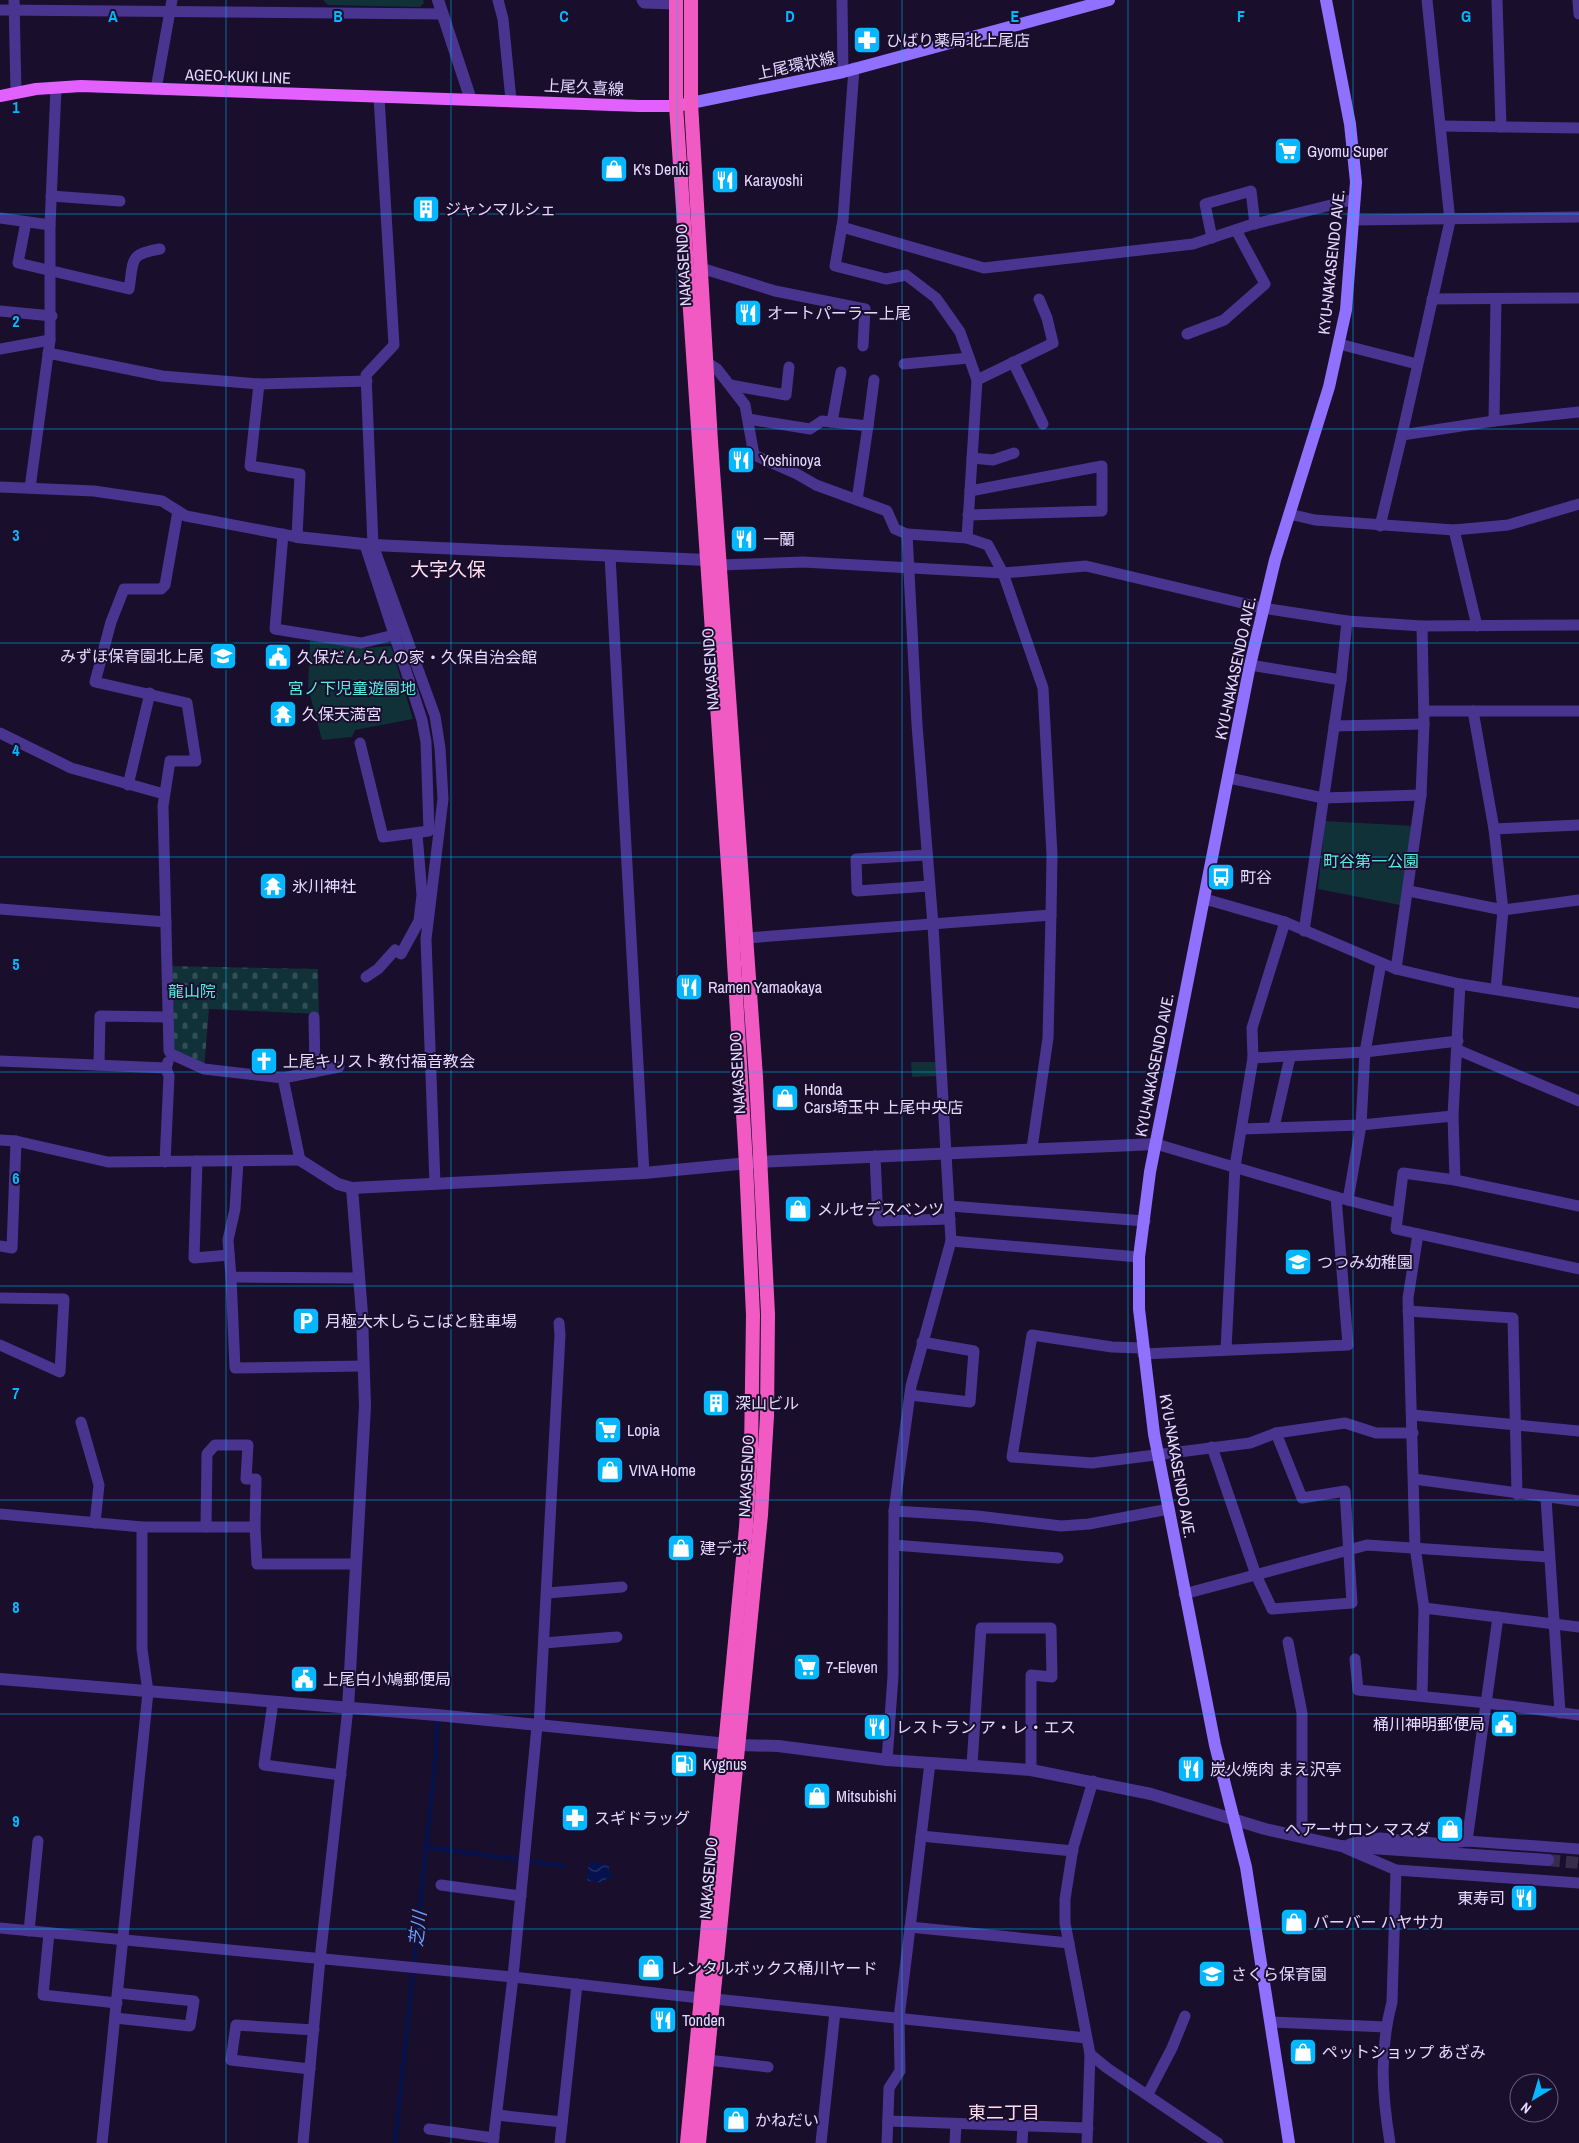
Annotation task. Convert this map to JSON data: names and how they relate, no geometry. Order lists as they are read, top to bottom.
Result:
{
  "streets": {
    "highway": ["NAKASENDO"],
    "main road": [
      "上尾環状線",
      "AGEO-KUKI LINE",
      "上尾久喜線",
      "KYU-NAKASENDO AVE."
    ]
  },
  "crossings": [
    ["上尾環状線", "上尾久喜線"],
    ["上尾環状線", "NAKASENDO"],
    ["AGEO-KUKI LINE", "上尾久喜線"],
    ["上尾久喜線", "NAKASENDO"]
  ],
  "districts": ["大字久保", "東二丁目"],
  "water": ["芝川"],
  "parks": ["宮ノ下児童遊園地", "町谷第一公園", "龍山院"],
  "places": {
    "pharmacy": ["ひばり薬局北上尾店", "スギドラッグ"],
    "supermarket": ["Gyomu Super", "Lopia", "7-Eleven"],
    "shop": [
      "K's Denki",
      "Honda Cars埼玉中 上尾中央店",
      "メルセデスベンツ",
      "VIVA Home",
      "建デポ",
      "Mitsubishi",
      "ヘアーサロン マスダ",
      "バーバー ハヤサカ",
      "レンタルボックス桶川ヤード",
      "ペットショップ あざみ",
      "かねだい"
    ],
    "restaurant": [
      "Karayoshi",
      "オートパーラー上尾",
      "Yoshinoya",
      "一蘭",
      "Ramen Yamaokaya",
      "レストラン ア・レ・エス",
      "炭火焼肉 まえ沢亭",
      "東寿司",
      "Tonden"
    ],
    "building": ["ジャンマルシェ", "深山ビル"],
    "school or university": ["みずほ保育園北上尾", "つつみ幼稚園", "さくら保育園"],
    "public building": ["久保だんらんの家・久保自治会館", "上尾白小鳩郵便局", "桶川神明郵便局"],
    "temple": ["久保天満宮", "氷川神社"],
    "bus stop": ["町谷"],
    "church": ["上尾キリスト教付福音教会"],
    "parking": ["月極大木しらこばと駐車場"],
    "fuel station": ["Kygnus"]
  },
  "north": "bottom left",
  "grid": {
    "columns": [
      "A",
      "B",
      "C",
      "D",
      "E",
      "F",
      "G"
    ],
    "rows": [
      "1",
      "2",
      "3",
      "4",
      "5",
      "6",
      "7",
      "8",
      "9"
    ]
  }
}
